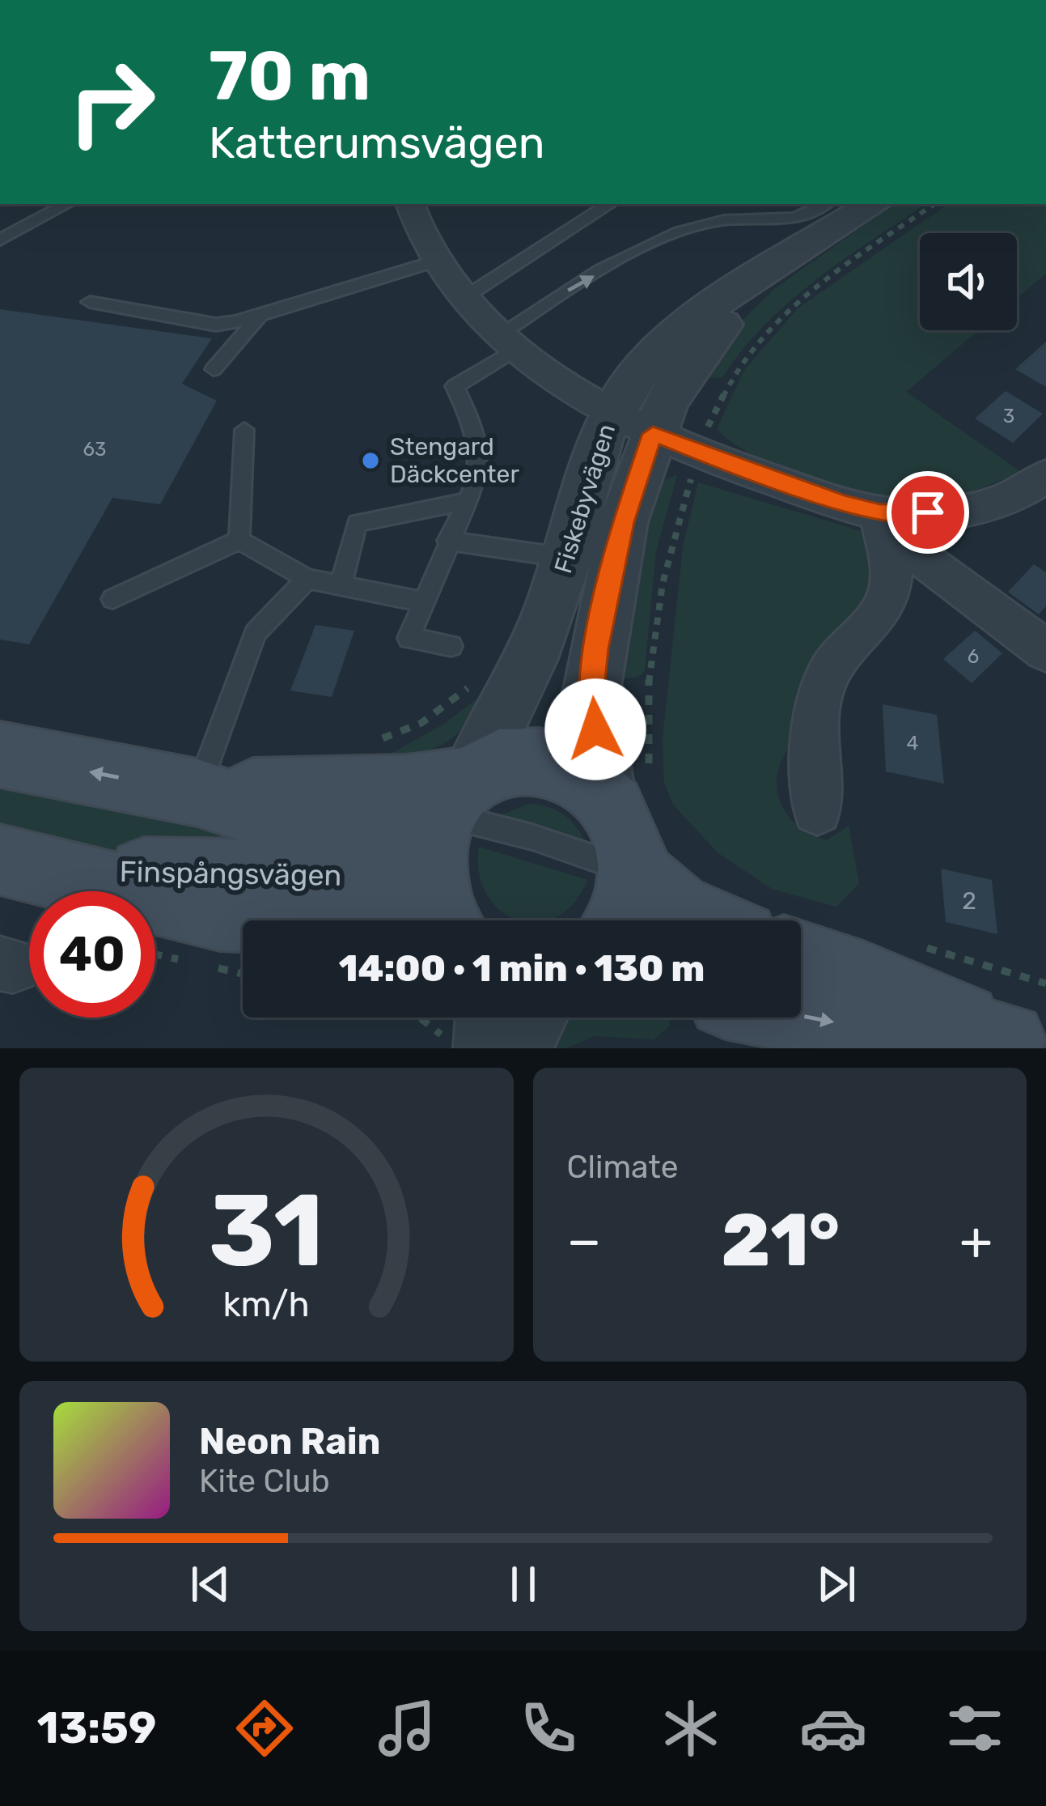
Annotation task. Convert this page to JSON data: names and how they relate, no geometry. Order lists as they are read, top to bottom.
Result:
{
  "streets": {
    "main road": ["Finspångsvägen"],
    "street": ["Fiskebyvägen"]
  },
  "crossings": [
    ["Fiskebyvägen", "Finspångsvägen"]
  ],
  "places": ["Stengard Däckcenter"],
  "house_numbers": [
    "3",
    "63",
    "6",
    "4",
    "2"
  ],
  "page": {
    "turn": ["70 m", "Katterumsvägen"],
    "limit": "40",
    "trip": "14:00 · 1 min · 130 m",
    "tile": "Climate",
    "heat": ["−", "21°", "+"],
    "song": ["Neon Rain", "Kite Club"],
    "tabs": "13:59",
    "gauge": ["31", "km/h"]
  }
}
